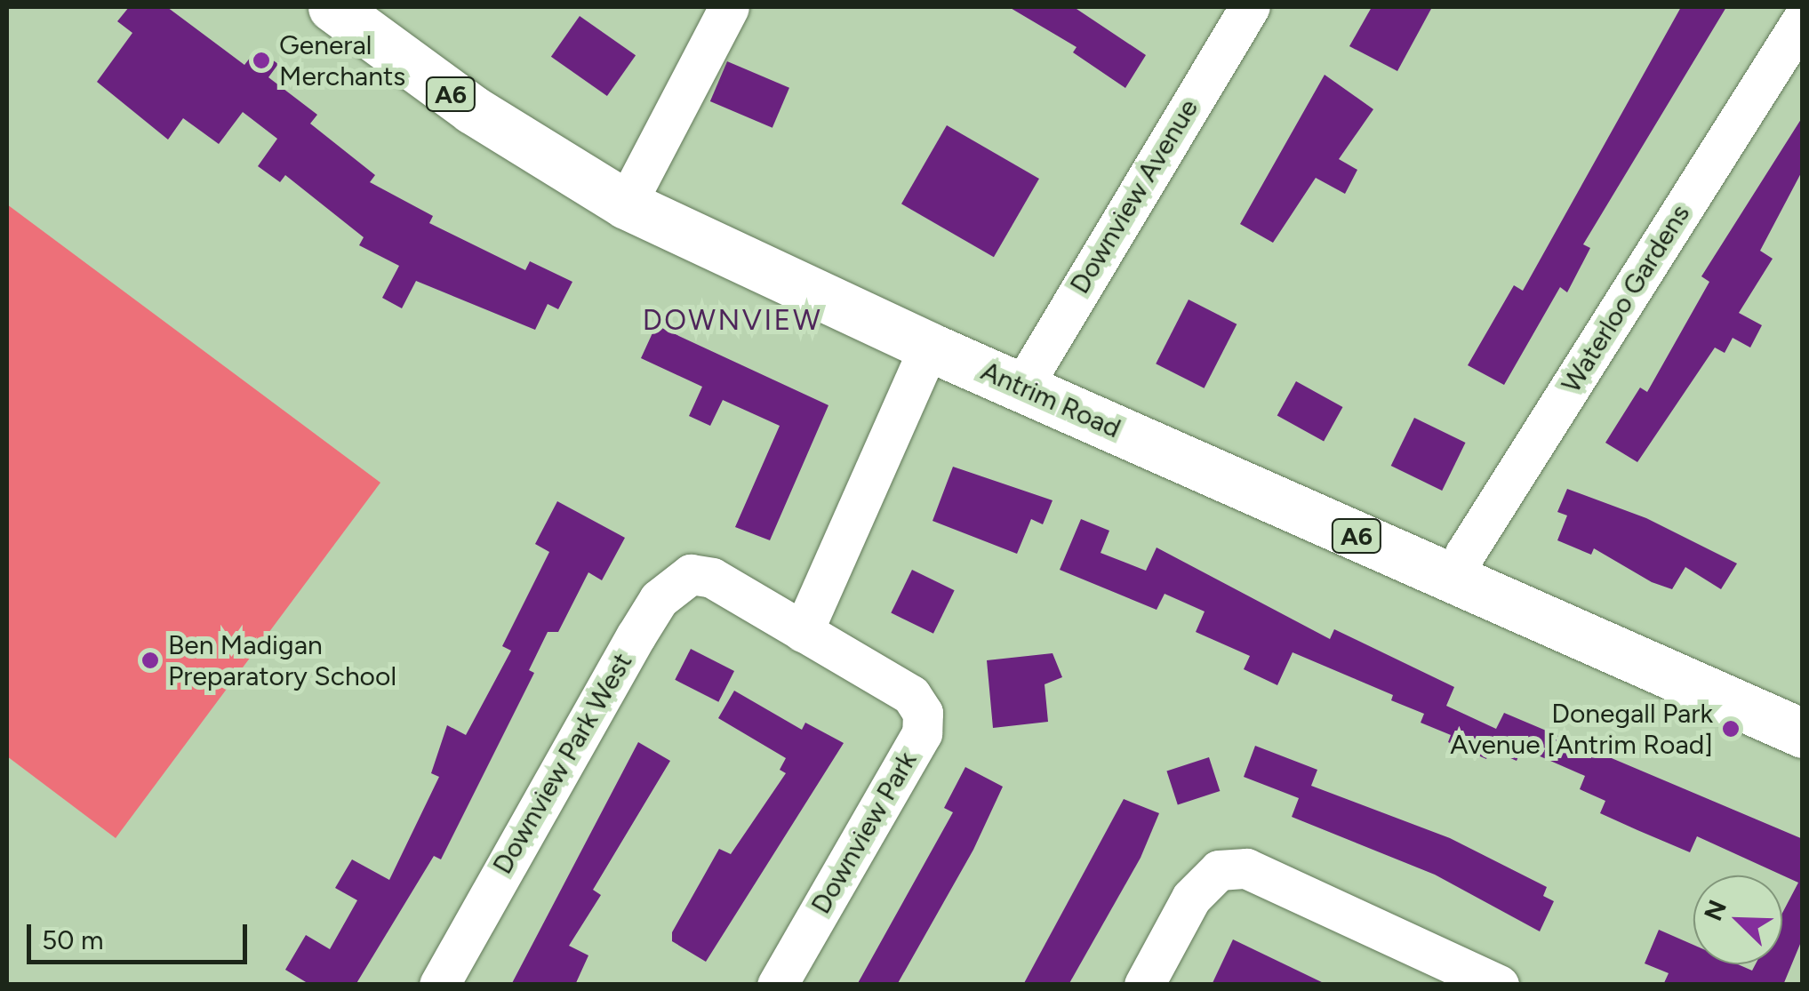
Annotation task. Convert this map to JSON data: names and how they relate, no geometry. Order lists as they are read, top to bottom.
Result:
{
  "streets": {
    "main road": ["A6", "Antrim Road"],
    "street": [
      "Downview Avenue",
      "Waterloo Gardens",
      "Downview Park West",
      "Downview Park"
    ]
  },
  "crossings": [
    ["Downview Avenue", "Antrim Road"],
    ["Waterloo Gardens", "Antrim Road"],
    ["Downview Park West", "Downview Park"]
  ],
  "districts": ["DOWNVIEW"],
  "places": ["General Merchants", "Ben Madigan Preparatory School", "Donegall Park Avenue [Antrim Road]"],
  "scale_bar": "50 m",
  "north": "top left"
}
